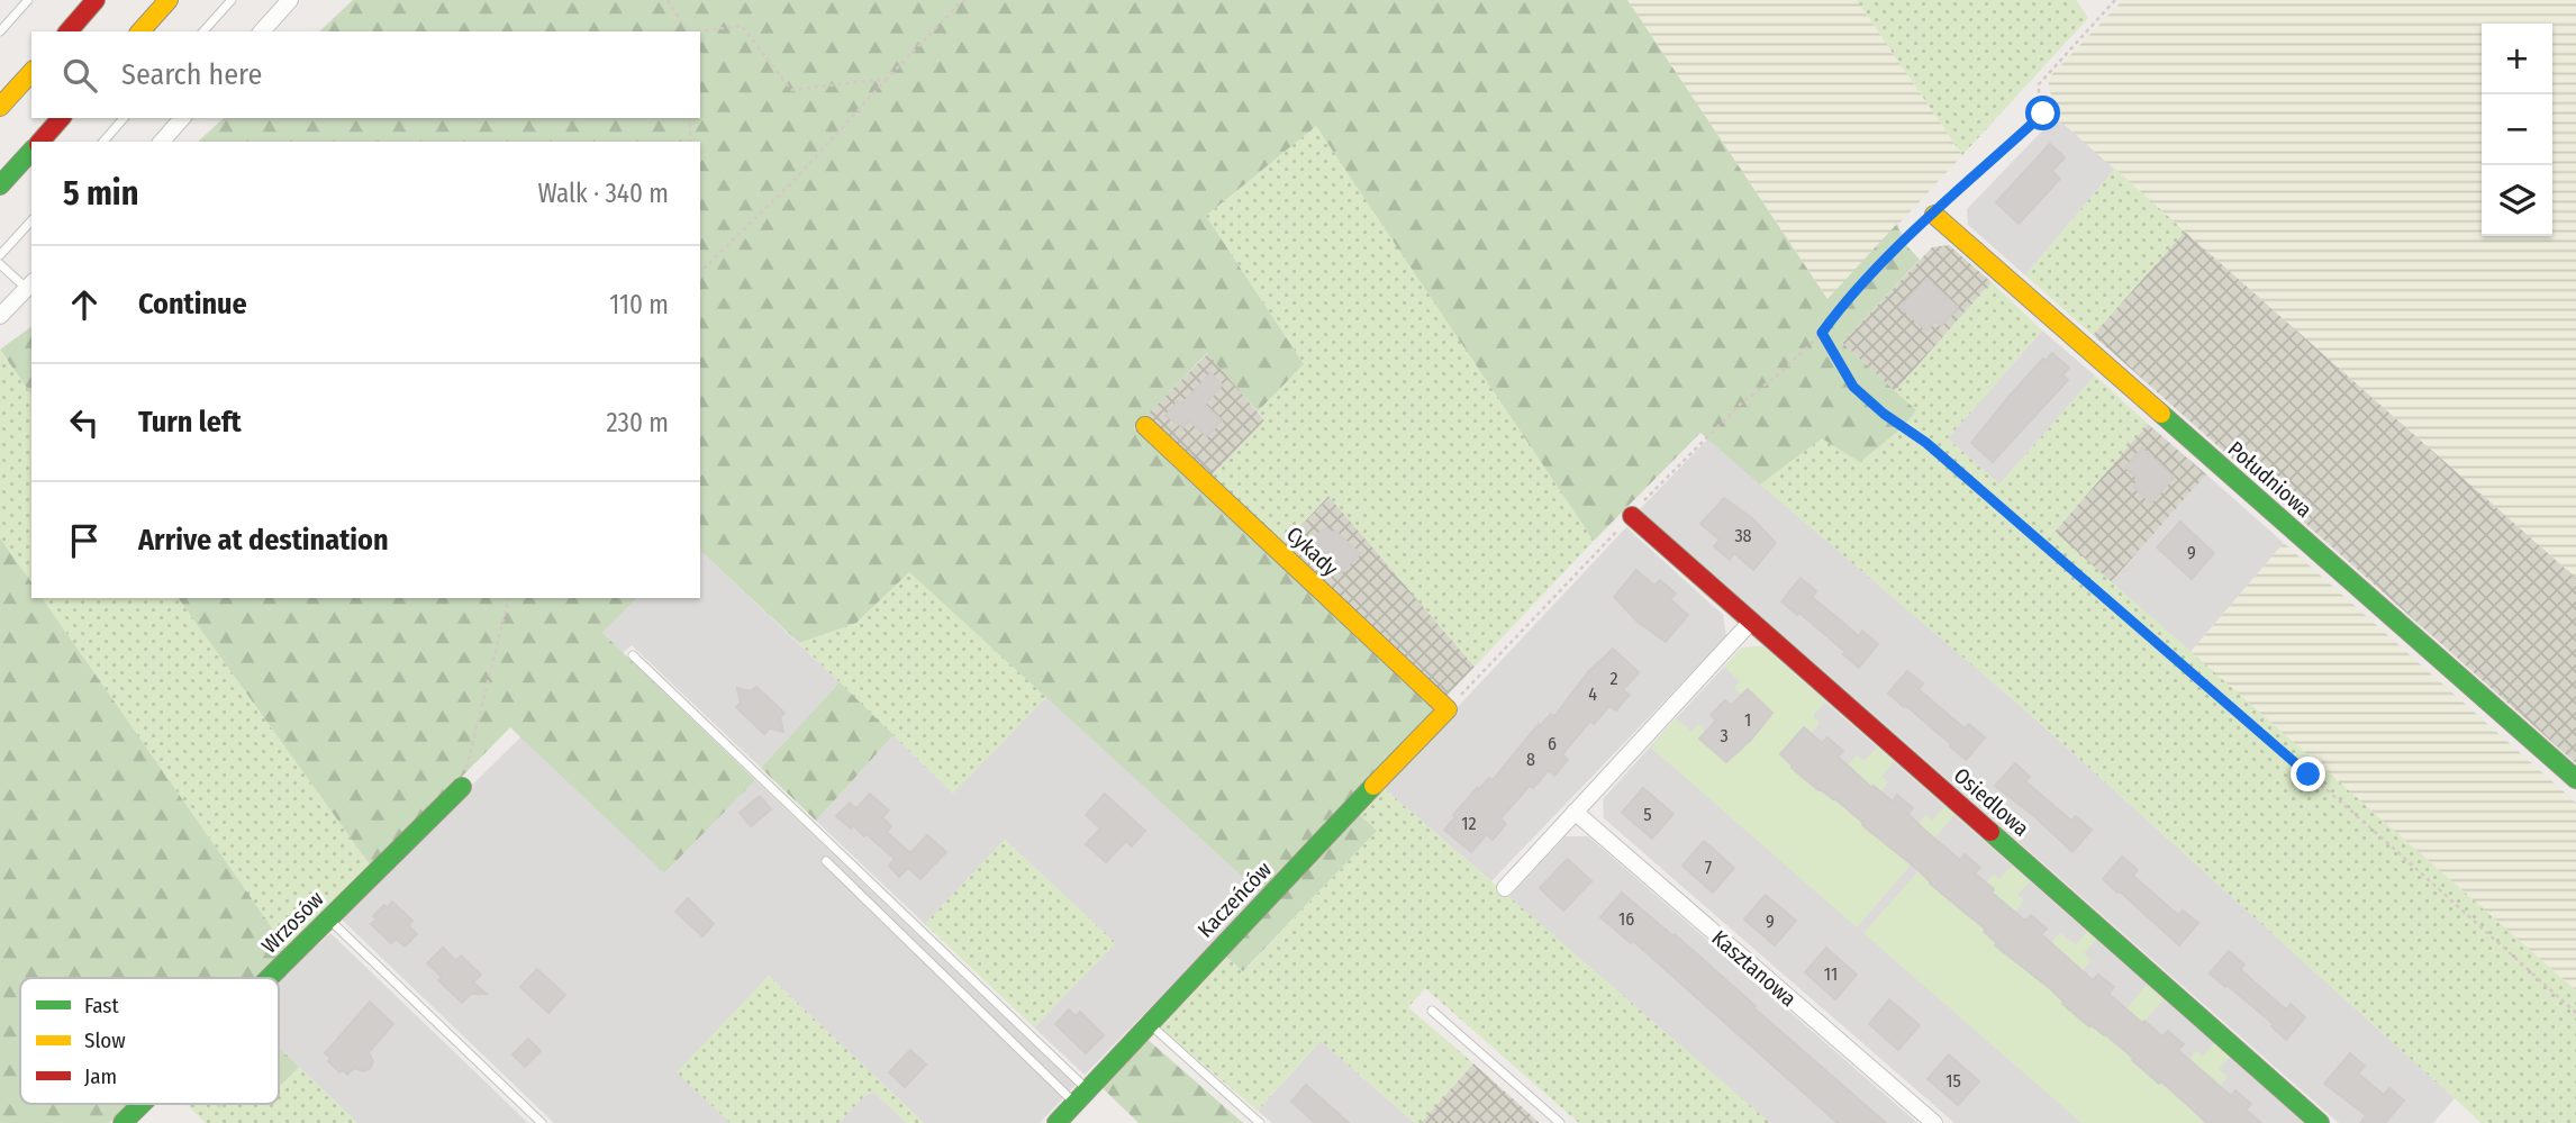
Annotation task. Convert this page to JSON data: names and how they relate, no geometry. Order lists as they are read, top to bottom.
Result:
{
  "streets": {
    "main road": [
      "Południowa",
      "Cykady",
      "Osiedlowa",
      "Kaczeńców",
      "Wrzosów"
    ],
    "street": ["Kasztanowa"]
  },
  "crossings": [
    ["Cykady", "Kaczeńców"]
  ],
  "house_numbers": [
    "38",
    "9",
    "2",
    "4",
    "1",
    "3",
    "6",
    "8",
    "5",
    "12",
    "7",
    "16",
    "9",
    "11",
    "15"
  ],
  "legend": ["Fast", "Slow", "Jam"],
  "page": {
    "map_buttons": ["+", "−"],
    "search": "Search here",
    "heading": ["5 min", "Walk · 340 m"],
    "list": [
      ["Continue", "110 m"],
      ["Turn left", "230 m"],
      "Arrive at destination"
    ]
  }
}
